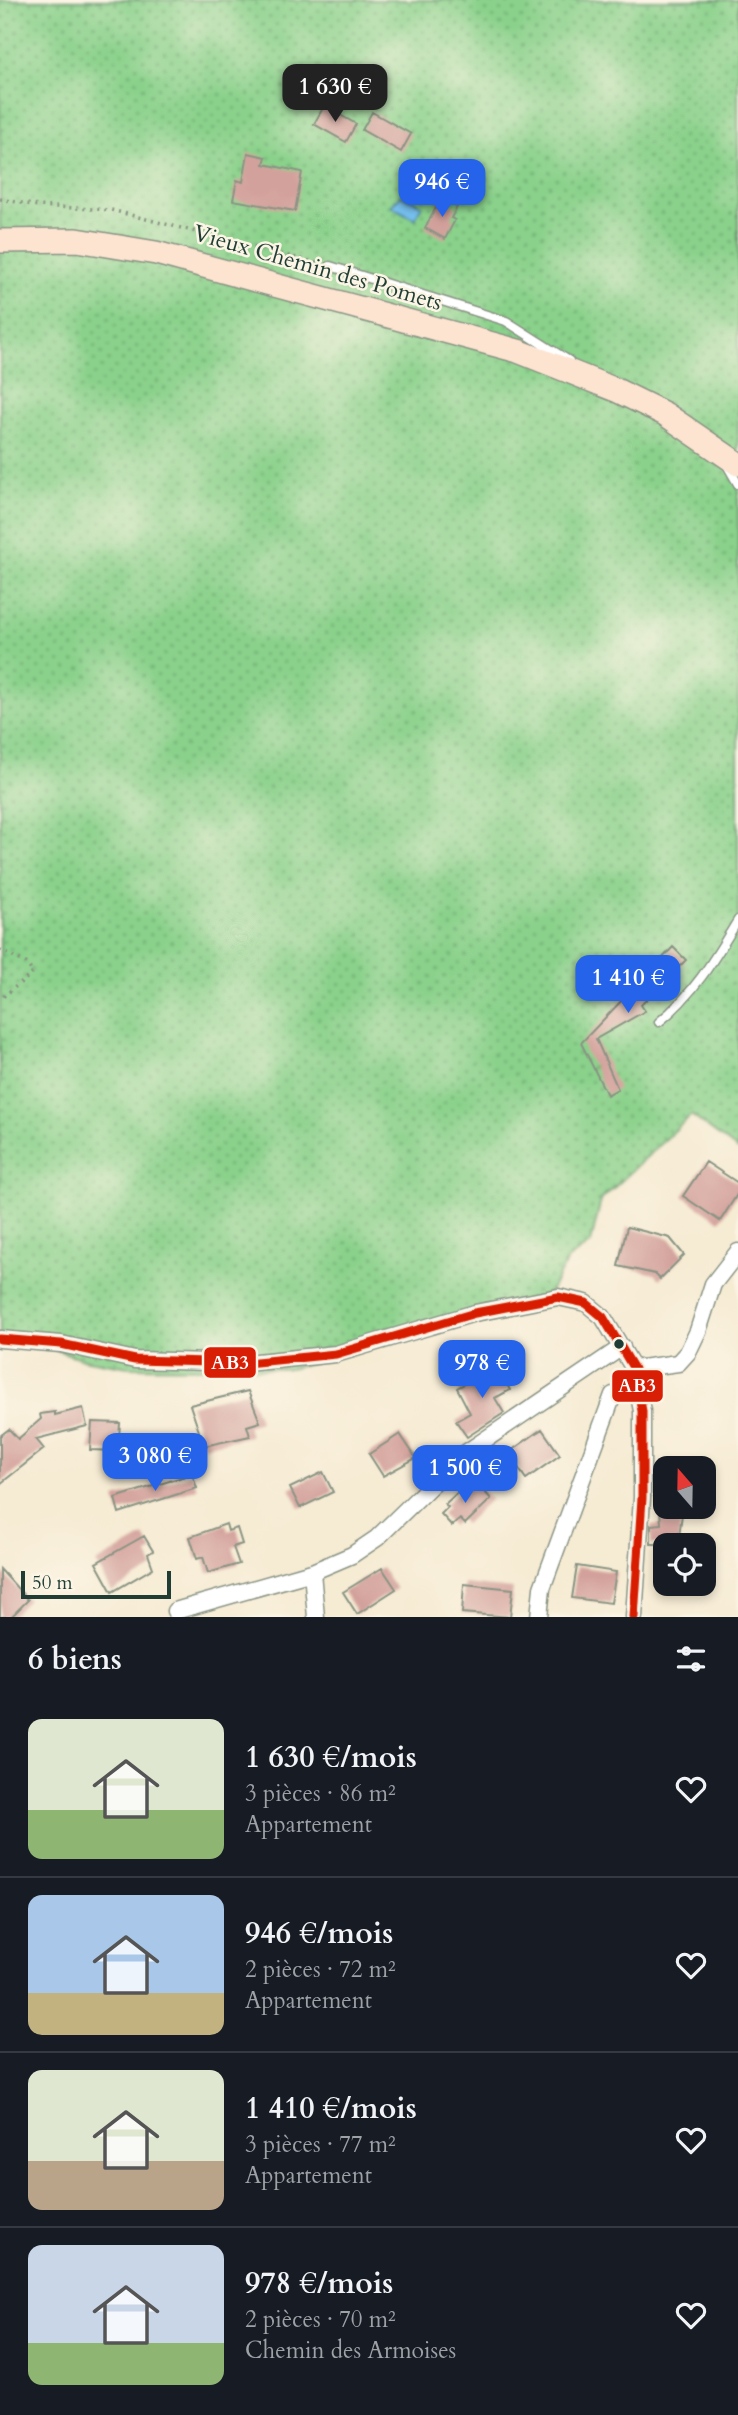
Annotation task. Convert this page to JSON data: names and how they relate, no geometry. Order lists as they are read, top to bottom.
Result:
{
  "streets": {
    "lane": ["Vieux Chemin des Pomets"]
  },
  "lines": ["transit line AB3"],
  "scale_bar": "50 m",
  "north": "top",
  "page": {
    "price": [
      "1 630 €",
      "946 €",
      "1 410 €",
      "978 €",
      "3 080 €",
      "1 500 €"
    ],
    "scale": "50 m",
    "heading": "6 biens",
    "list": [
      {
        "name": "1 630 €/mois",
        "note": "3 pièces · 86 m² · Appartement"
      },
      {
        "name": "946 €/mois",
        "note": "2 pièces · 72 m² · Appartement"
      },
      {
        "name": "1 410 €/mois",
        "note": "3 pièces · 77 m² · Appartement"
      },
      {
        "name": "978 €/mois",
        "note": "2 pièces · 70 m² · Chemin des Armoises"
      }
    ]
  }
}
